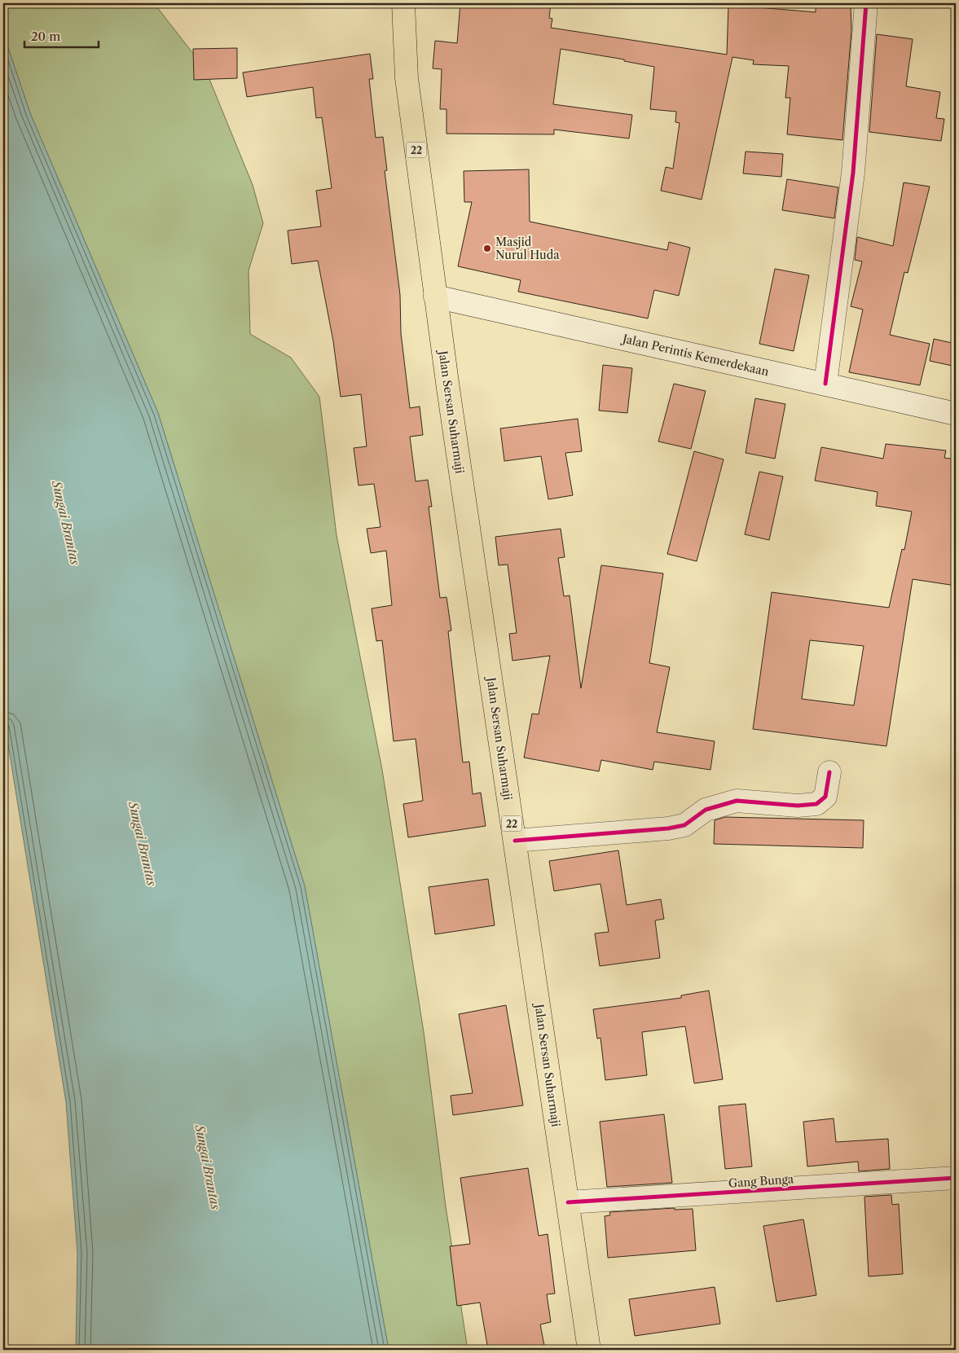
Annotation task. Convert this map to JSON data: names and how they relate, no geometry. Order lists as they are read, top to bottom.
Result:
{
  "streets": {
    "highway": ["22", "Jalan Sersan Suharmaji"],
    "street": ["Jalan Perintis Kemerdekaan", "Gang Bunga"]
  },
  "crossings": [
    ["22", "Jalan Perintis Kemerdekaan"],
    ["22", "Jalan Sersan Suharmaji"],
    ["Jalan Perintis Kemerdekaan", "Jalan Sersan Suharmaji"],
    ["Jalan Sersan Suharmaji", "Gang Bunga"]
  ],
  "water": ["Sungai Brantas"],
  "places": ["Masjid Nurul Huda"],
  "scale_bar": "20 m"
}
